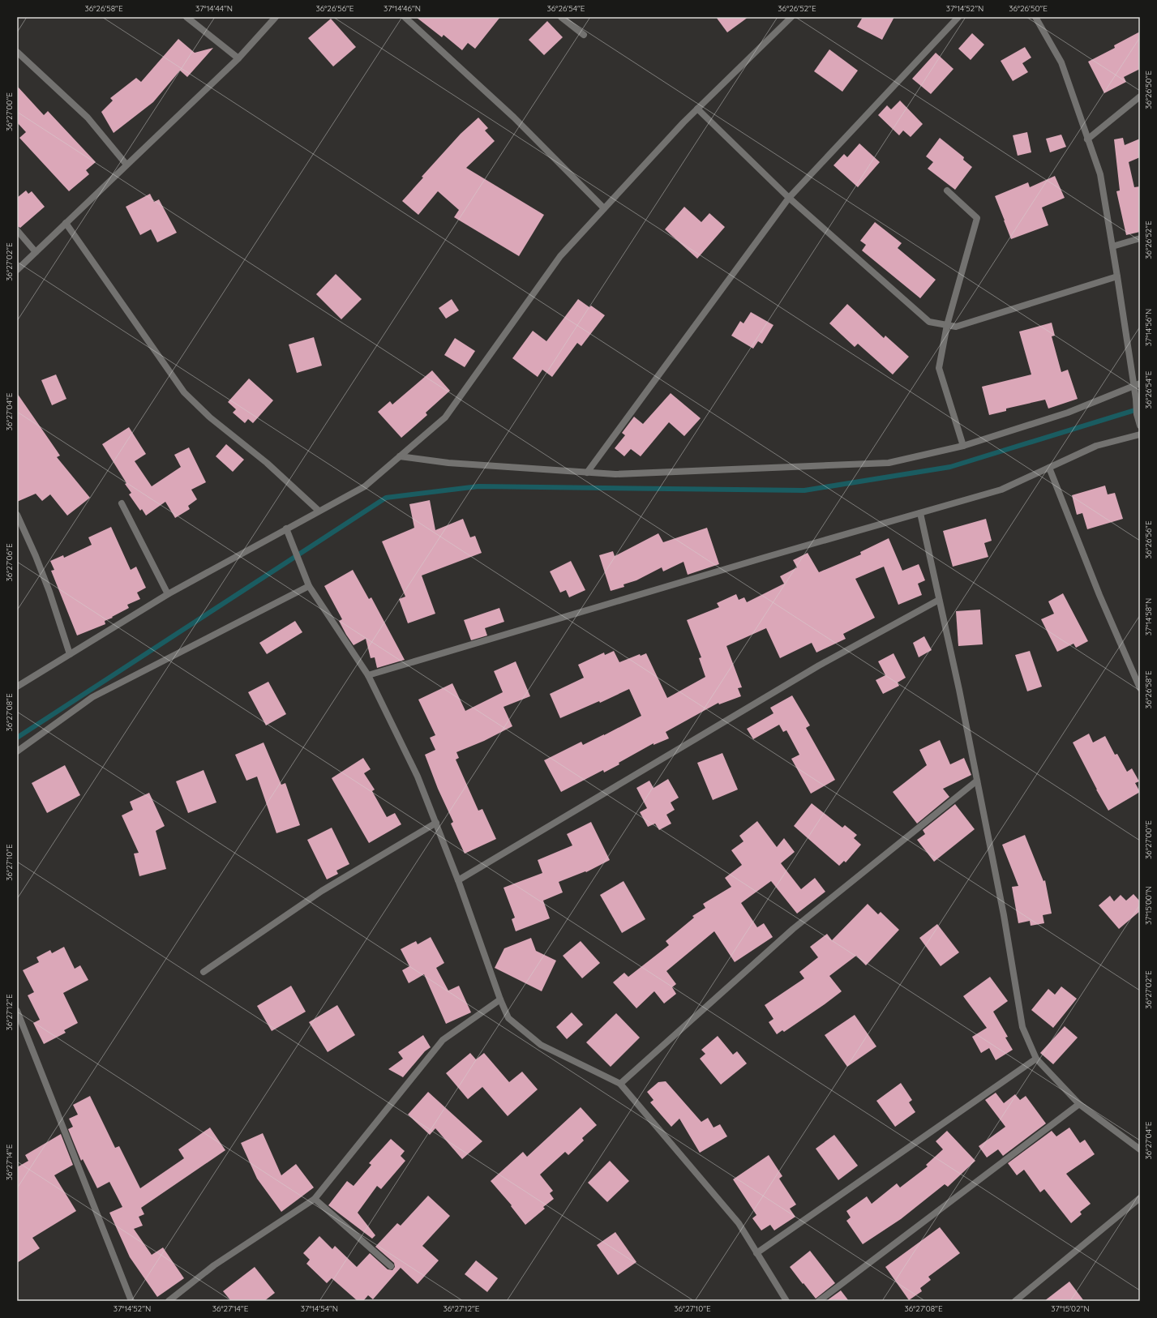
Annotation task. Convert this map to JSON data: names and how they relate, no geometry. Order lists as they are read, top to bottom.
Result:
{
  "coordinates": [
    "36°26'58\"E",
    "37°14'44\"N",
    "36°26'56\"E",
    "37°14'46\"N",
    "36°26'54\"E",
    "36°26'52\"E",
    "37°14'52\"N",
    "36°26'50\"E",
    "36°27'00\"E",
    "36°27'02\"E",
    "37°14'56\"N",
    "36°27'04\"E",
    "36°27'06\"E",
    "37°14'58\"N",
    "36°27'08\"E",
    "36°27'10\"E",
    "37°15'00\"N",
    "36°27'12\"E",
    "36°27'14\"E",
    "37°14'54\"N",
    "37°15'02\"N"
  ]
}
